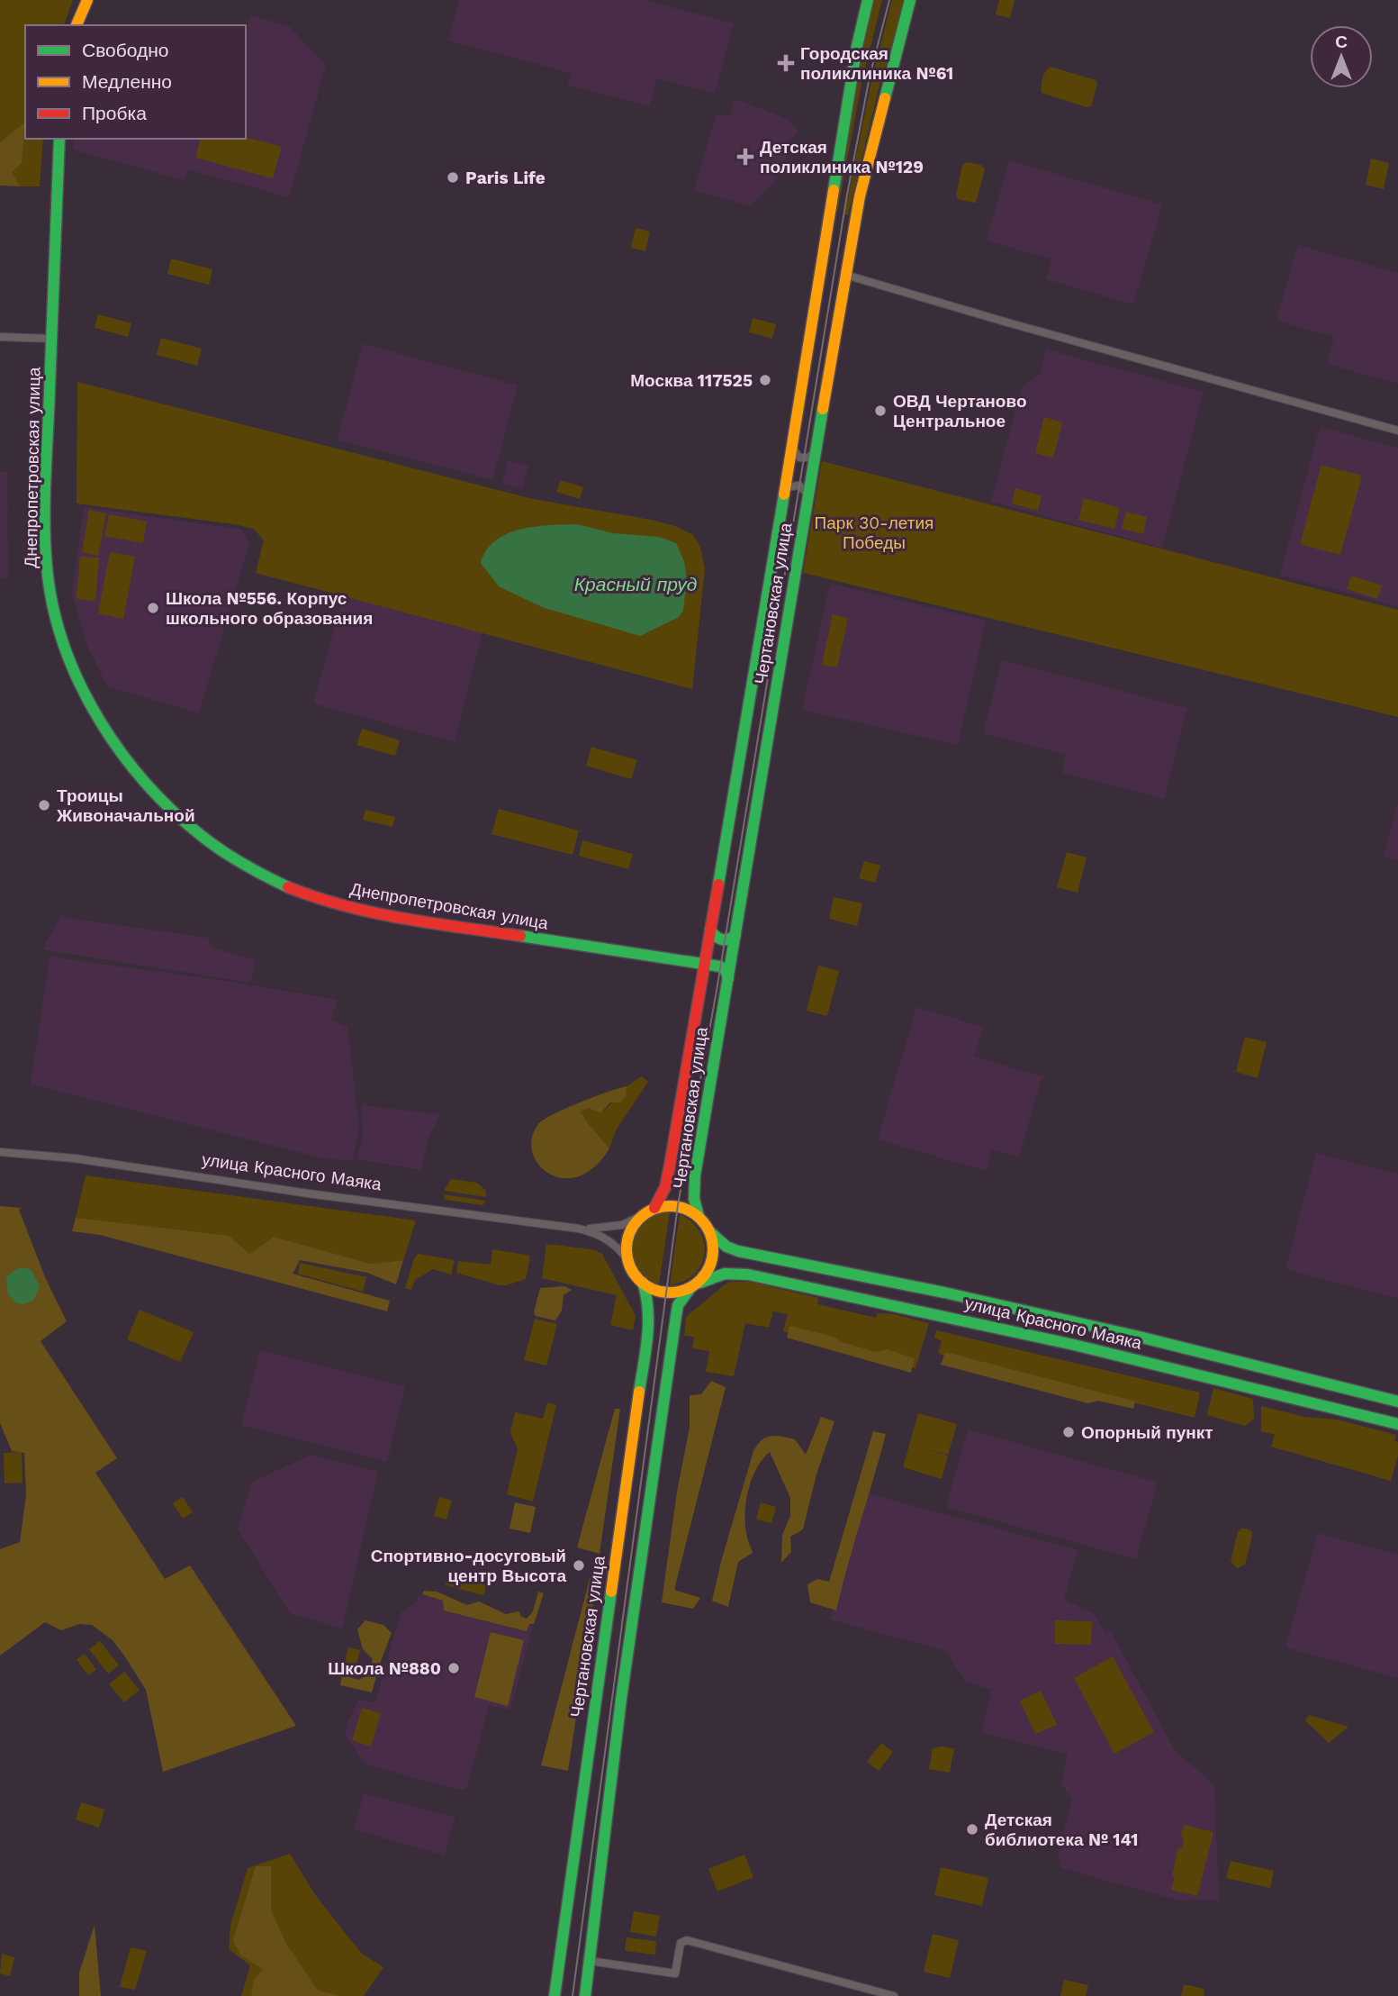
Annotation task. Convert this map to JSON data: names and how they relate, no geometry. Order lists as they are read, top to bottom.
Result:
{
  "streets": {
    "main road": ["Днепропетровская улица", "Чертановская улица", "улица Красного Маяка"]
  },
  "crossings": [
    ["Днепропетровская улица", "Чертановская улица"],
    ["Чертановская улица", "улица Красного Маяка"]
  ],
  "water": ["Красный пруд"],
  "parks": ["Парк 30-летия Победы"],
  "places": {
    "health": ["Городская поликлиника №61", "Детская поликлиника №129"],
    "other": [
      "Paris Life",
      "Москва 117525",
      "ОВД Чертаново Центральное",
      "Школа №556. Корпус школьного образования",
      "Троицы Живоначальной",
      "Опорный пункт",
      "Спортивно-досуговый центр Высота",
      "Школа №880",
      "Детская библиотека № 141"
    ]
  },
  "legend": ["Свободно", "Медленно", "Пробка"],
  "north": "top"
}
